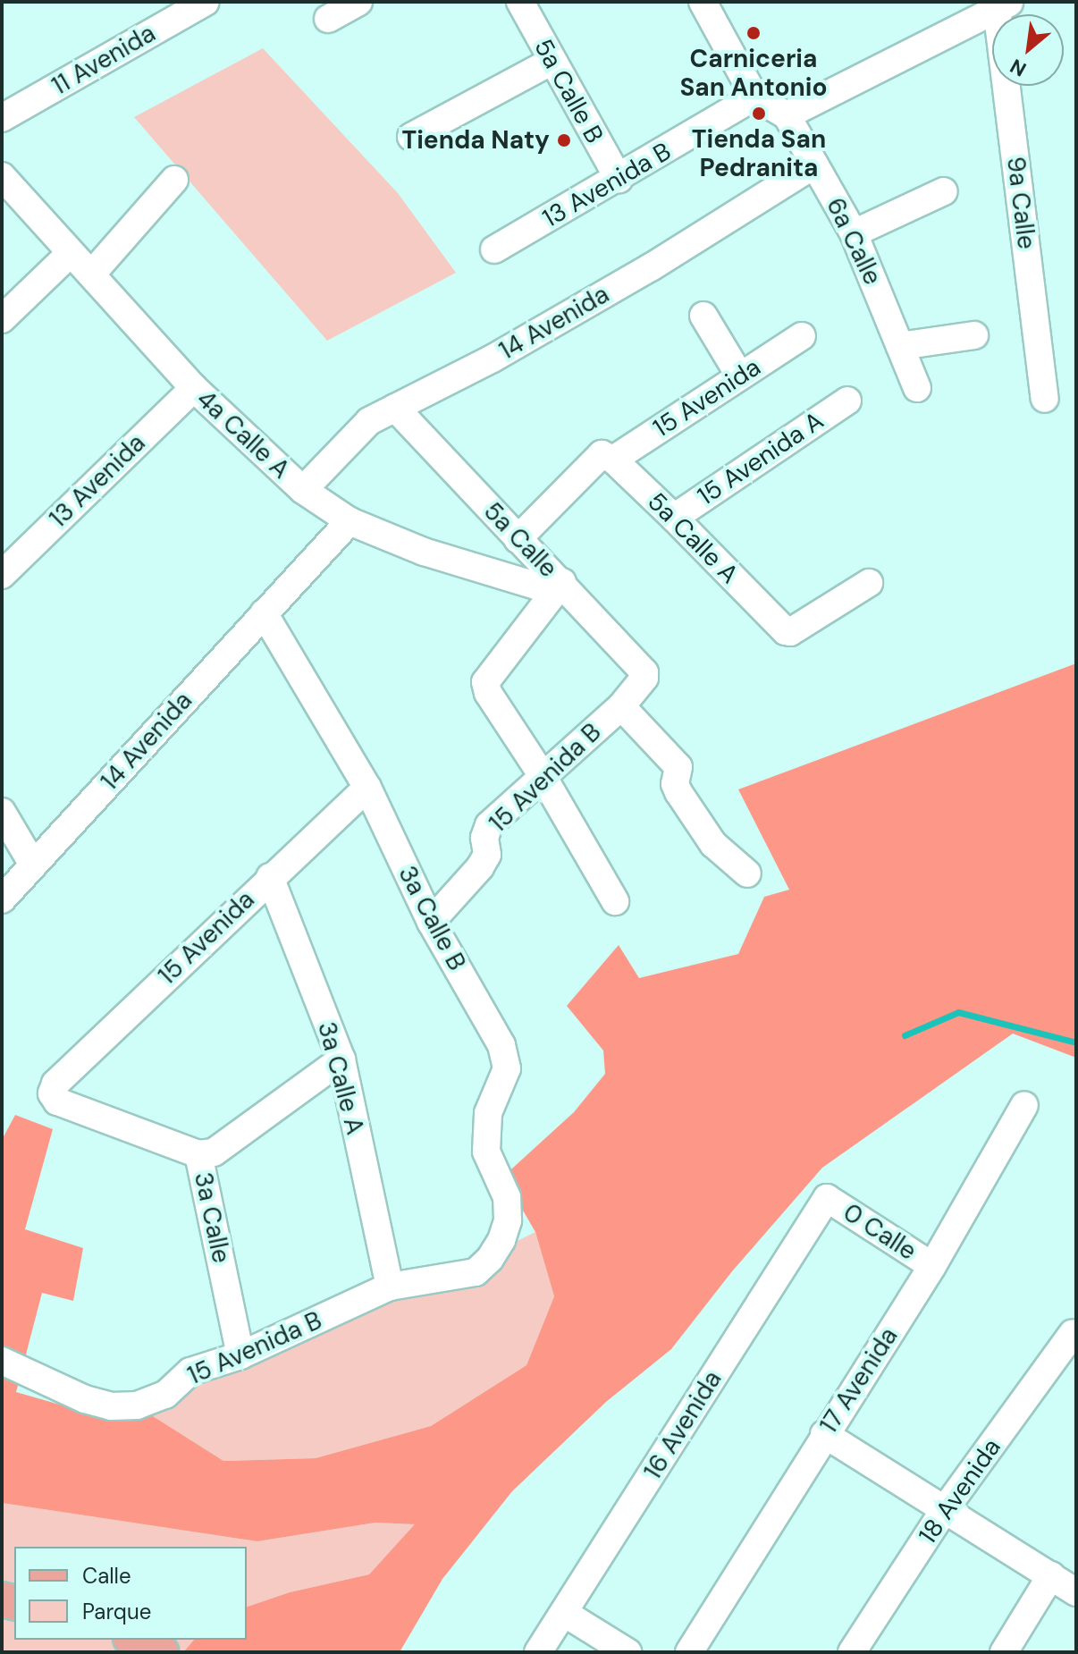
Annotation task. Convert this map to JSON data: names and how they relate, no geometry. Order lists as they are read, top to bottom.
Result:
{
  "streets": {
    "street": [
      "11 Avenida",
      "5a Calle B",
      "13 Avenida B",
      "9a Calle",
      "6a Calle",
      "14 Avenida",
      "15 Avenida",
      "4a Calle A",
      "15 Avenida A",
      "13 Avenida",
      "5a Calle A",
      "5a Calle",
      "15 Avenida B",
      "3a Calle B",
      "3a Calle A",
      "3a Calle",
      "0 Calle",
      "17 Avenida",
      "16 Avenida",
      "18 Avenida"
    ]
  },
  "crossings": [
    ["5a Calle B", "13 Avenida B"],
    ["6a Calle", "14 Avenida"],
    ["14 Avenida", "4a Calle A"],
    ["14 Avenida", "5a Calle"],
    ["14 Avenida", "3a Calle B"],
    ["15 Avenida", "5a Calle A"],
    ["15 Avenida", "5a Calle"],
    ["15 Avenida", "3a Calle B"],
    ["15 Avenida", "3a Calle A"],
    ["15 Avenida", "3a Calle"],
    ["4a Calle A", "13 Avenida"],
    ["4a Calle A", "5a Calle"],
    ["15 Avenida A", "5a Calle A"],
    ["5a Calle", "15 Avenida B"],
    ["15 Avenida B", "3a Calle B"],
    ["15 Avenida B", "3a Calle A"],
    ["15 Avenida B", "3a Calle"],
    ["0 Calle", "17 Avenida"],
    ["0 Calle", "16 Avenida"]
  ],
  "places": ["Carniceria San Antonio", "Tienda San Pedranita", "Tienda Naty"],
  "legend": ["Calle", "Parque"],
  "north": "bottom left"
}
